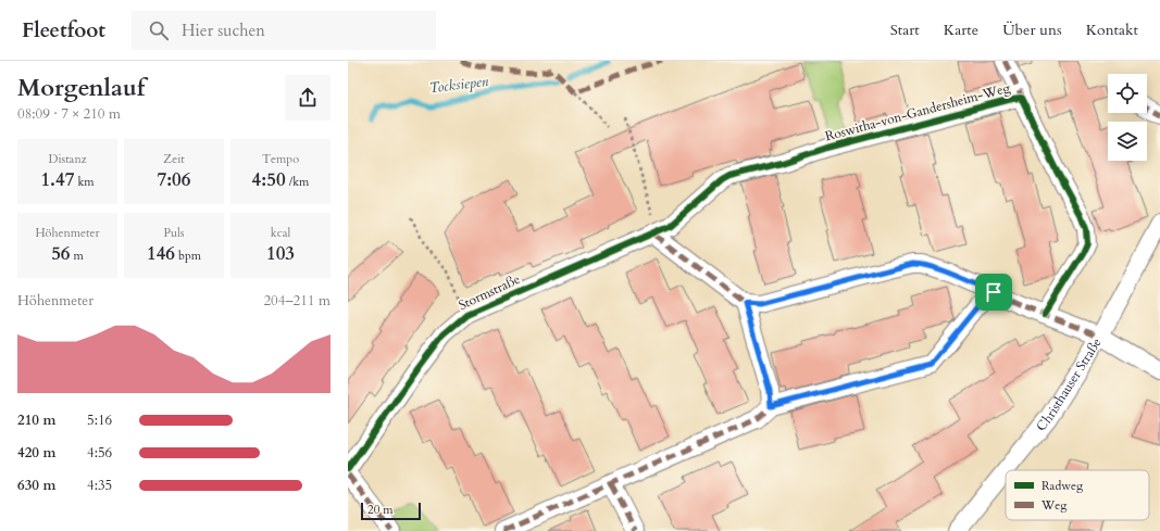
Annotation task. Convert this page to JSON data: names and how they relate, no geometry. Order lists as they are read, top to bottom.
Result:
{
  "streets": {
    "street": ["Roswitha-von-Gandersheim-Weg", "Stormstraße", "Christhauser Straße"]
  },
  "crossings": [
    ["Roswitha-von-Gandersheim-Weg", "Stormstraße"]
  ],
  "water": ["Tocksiepen"],
  "legend": ["Radweg", "Weg"],
  "scale_bar": "20 m",
  "page": {
    "header": "Fleetfoot",
    "search": "Hier suchen",
    "nav": [
      "Start",
      "Karte",
      "Über uns",
      "Kontakt"
    ],
    "heading": ["Morgenlauf", "08:09 · 7 × 210 m"],
    "stats": [
      ["Distanz", "1.47 km"],
      ["Zeit", "7:06"],
      ["Tempo", "4:50 /km"],
      ["Höhenmeter", "56 m"],
      ["Puls", "146 bpm"],
      ["kcal", "103"]
    ],
    "chart": ["Höhenmeter", "204–211 m"],
    "list": [
      {
        "name": "210 m",
        "note": "5:16"
      },
      {
        "name": "420 m",
        "note": "4:56"
      },
      {
        "name": "630 m",
        "note": "4:35"
      }
    ],
    "scale": "20 m"
  }
}
